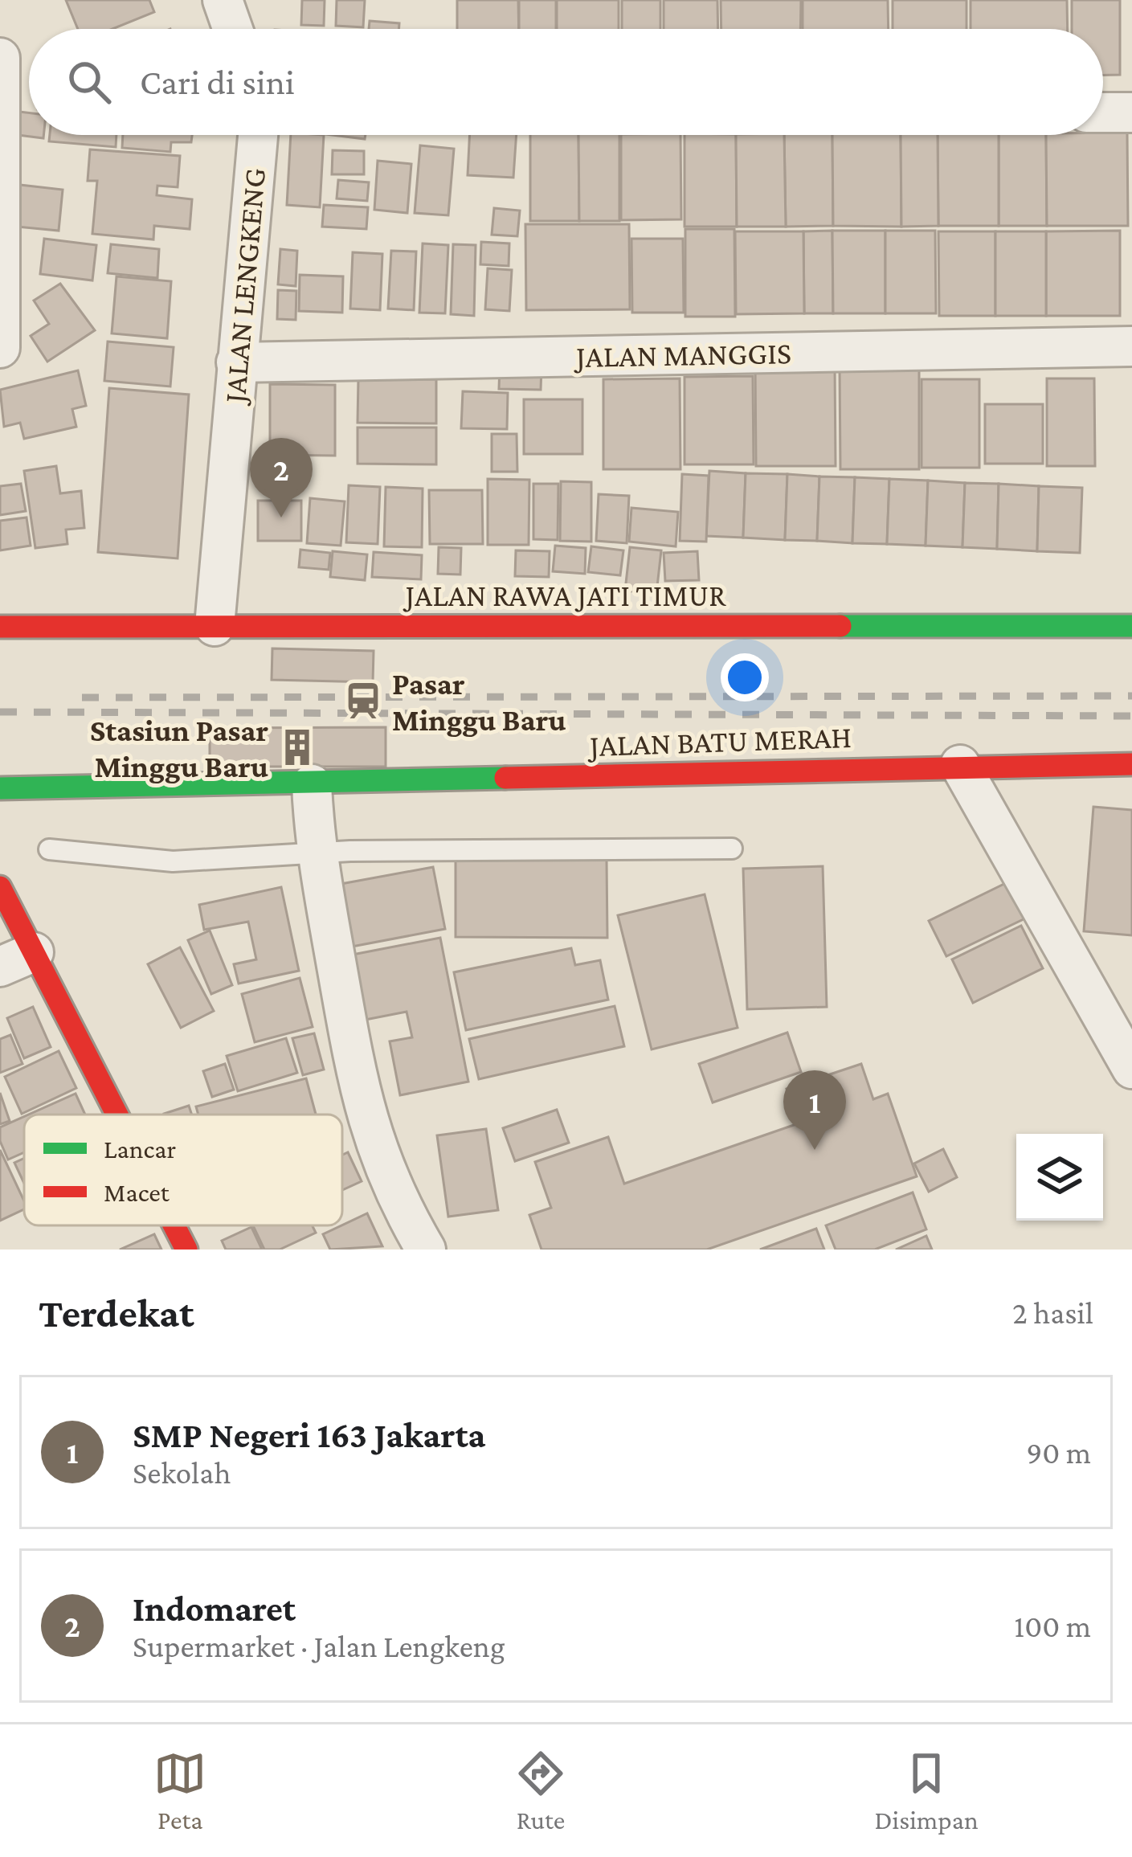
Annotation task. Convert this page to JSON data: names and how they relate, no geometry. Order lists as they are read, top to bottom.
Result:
{
  "streets": {
    "street": [
      "JALAN LENGKENG",
      "JALAN MANGGIS",
      "JALAN RAWA JATI TIMUR",
      "JALAN BATU MERAH"
    ]
  },
  "crossings": [
    ["JALAN LENGKENG", "JALAN MANGGIS"],
    ["JALAN LENGKENG", "JALAN RAWA JATI TIMUR"]
  ],
  "places": {
    "station": ["Pasar Minggu Baru"],
    "building": ["Stasiun Pasar Minggu Baru"]
  },
  "legend": ["Lancar", "Macet"],
  "page": {
    "search": "Cari di sini",
    "pins": ["2", "1"],
    "heading": ["Terdekat", "2 hasil"],
    "list": [
      {
        "mark": "1",
        "name": "SMP Negeri 163 Jakarta",
        "note": "Sekolah",
        "value": "90 m"
      },
      {
        "mark": "2",
        "name": "Indomaret",
        "note": "Supermarket · Jalan Lengkeng",
        "value": "100 m"
      }
    ],
    "nav": ["Peta", "Rute", "Disimpan"]
  }
}
